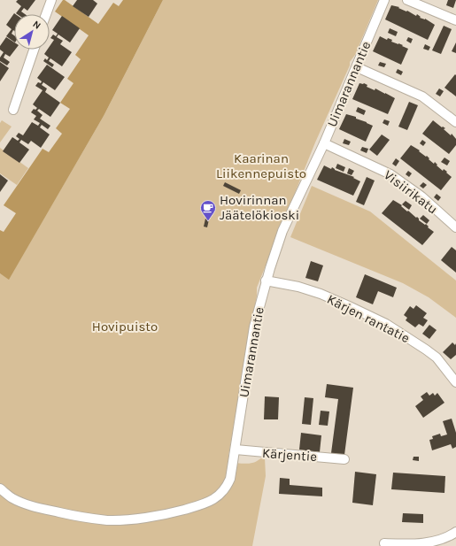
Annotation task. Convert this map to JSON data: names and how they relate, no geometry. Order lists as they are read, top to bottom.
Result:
{
  "streets": {
    "street": [
      "Uimarannantie",
      "Visiirikatu",
      "Kärjen rantatie",
      "Kärjentie"
    ]
  },
  "crossings": [
    ["Uimarannantie", "Visiirikatu"],
    ["Uimarannantie", "Kärjen rantatie"],
    ["Uimarannantie", "Kärjentie"]
  ],
  "parks": ["Kaarinan Liikennepuisto", "Hovipuisto"],
  "places": {
    "cafe": ["Hovirinnan Jäätelökioski"]
  },
  "north": "top right"
}
